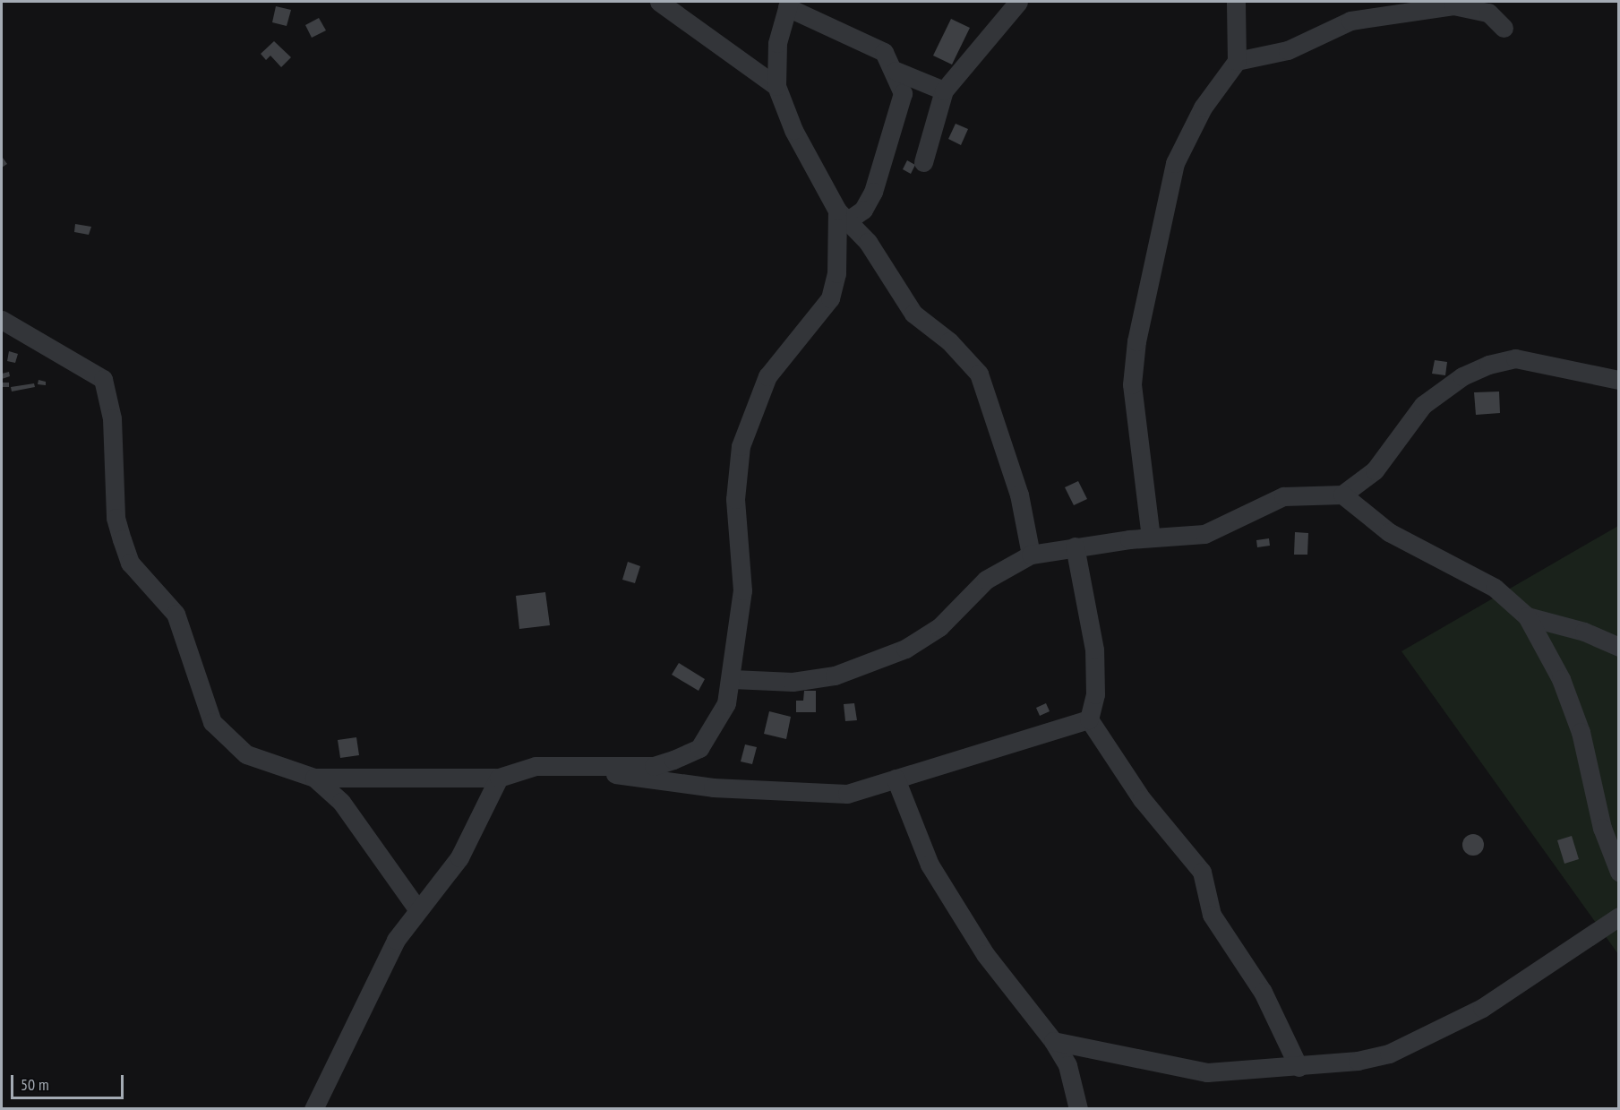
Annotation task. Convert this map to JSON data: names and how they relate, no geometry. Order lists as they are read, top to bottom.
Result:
{
  "scale_bar": "50 m"
}
